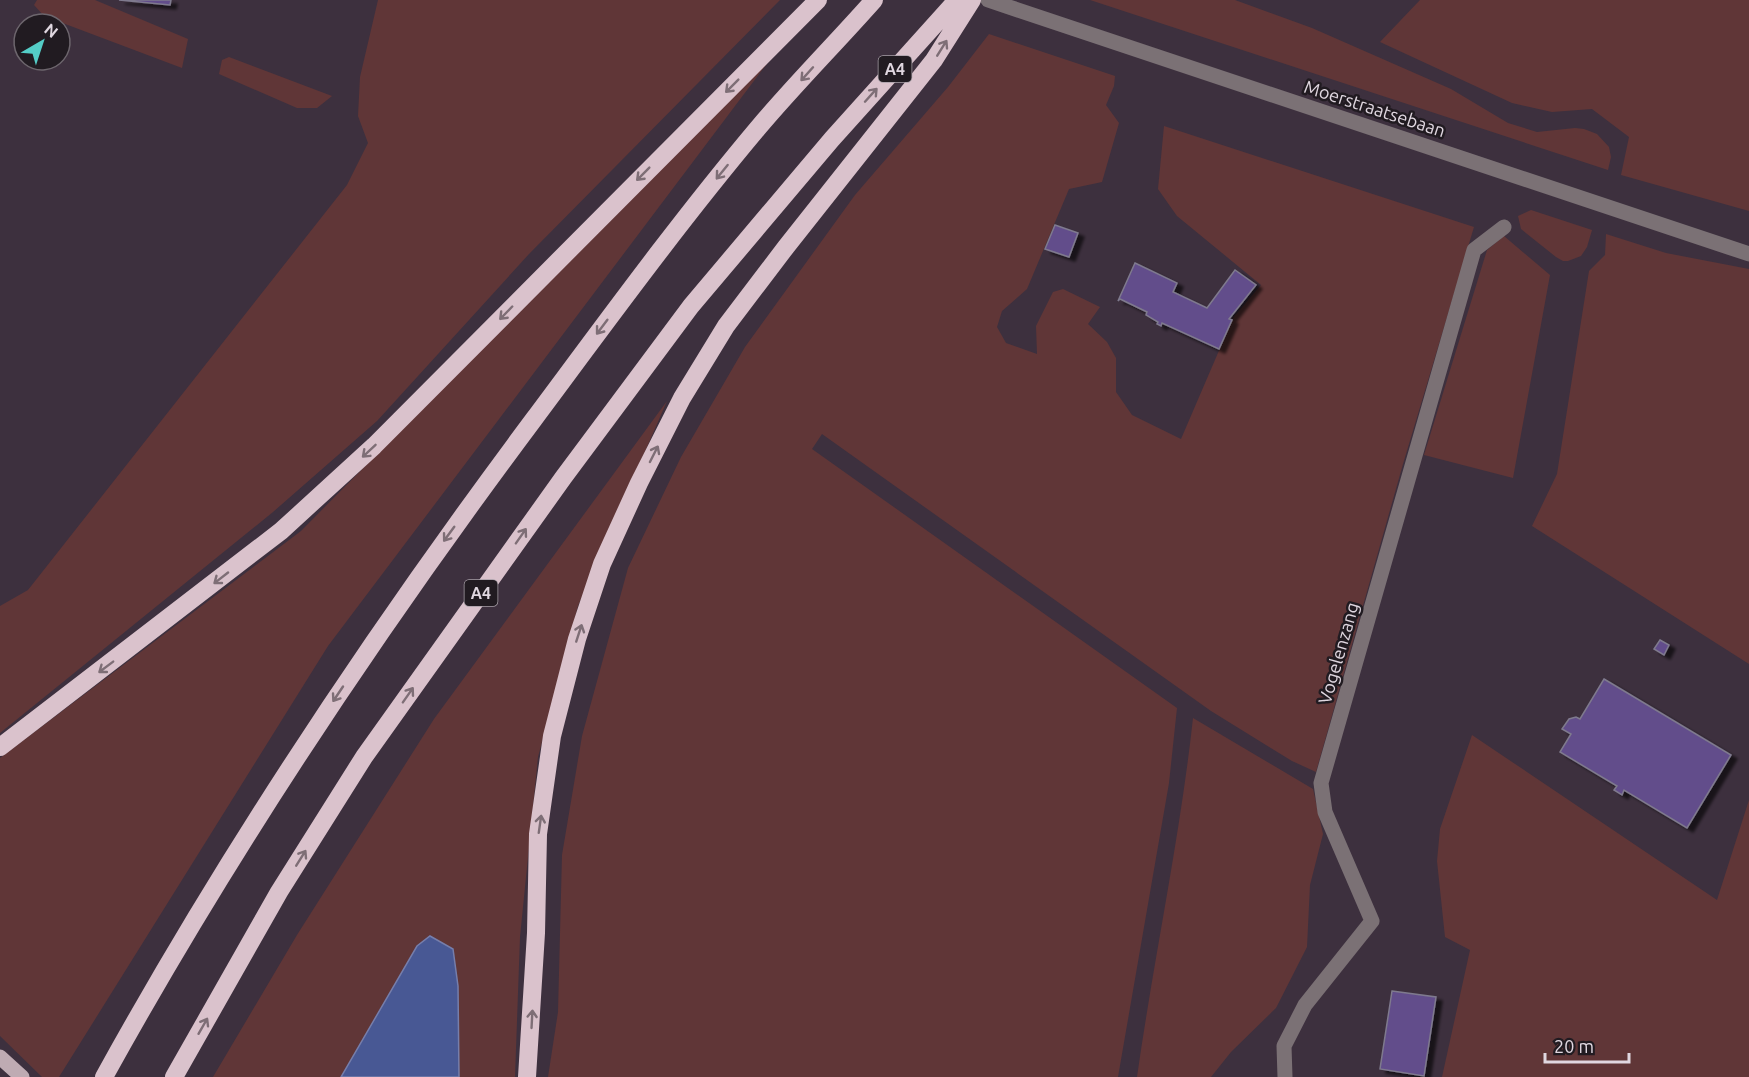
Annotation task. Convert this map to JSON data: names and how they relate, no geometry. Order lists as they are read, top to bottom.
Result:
{
  "streets": {
    "highway": ["A4"],
    "street": ["Moerstraatsebaan", "Vogelenzang"]
  },
  "scale_bar": "20 m",
  "north": "top right"
}
